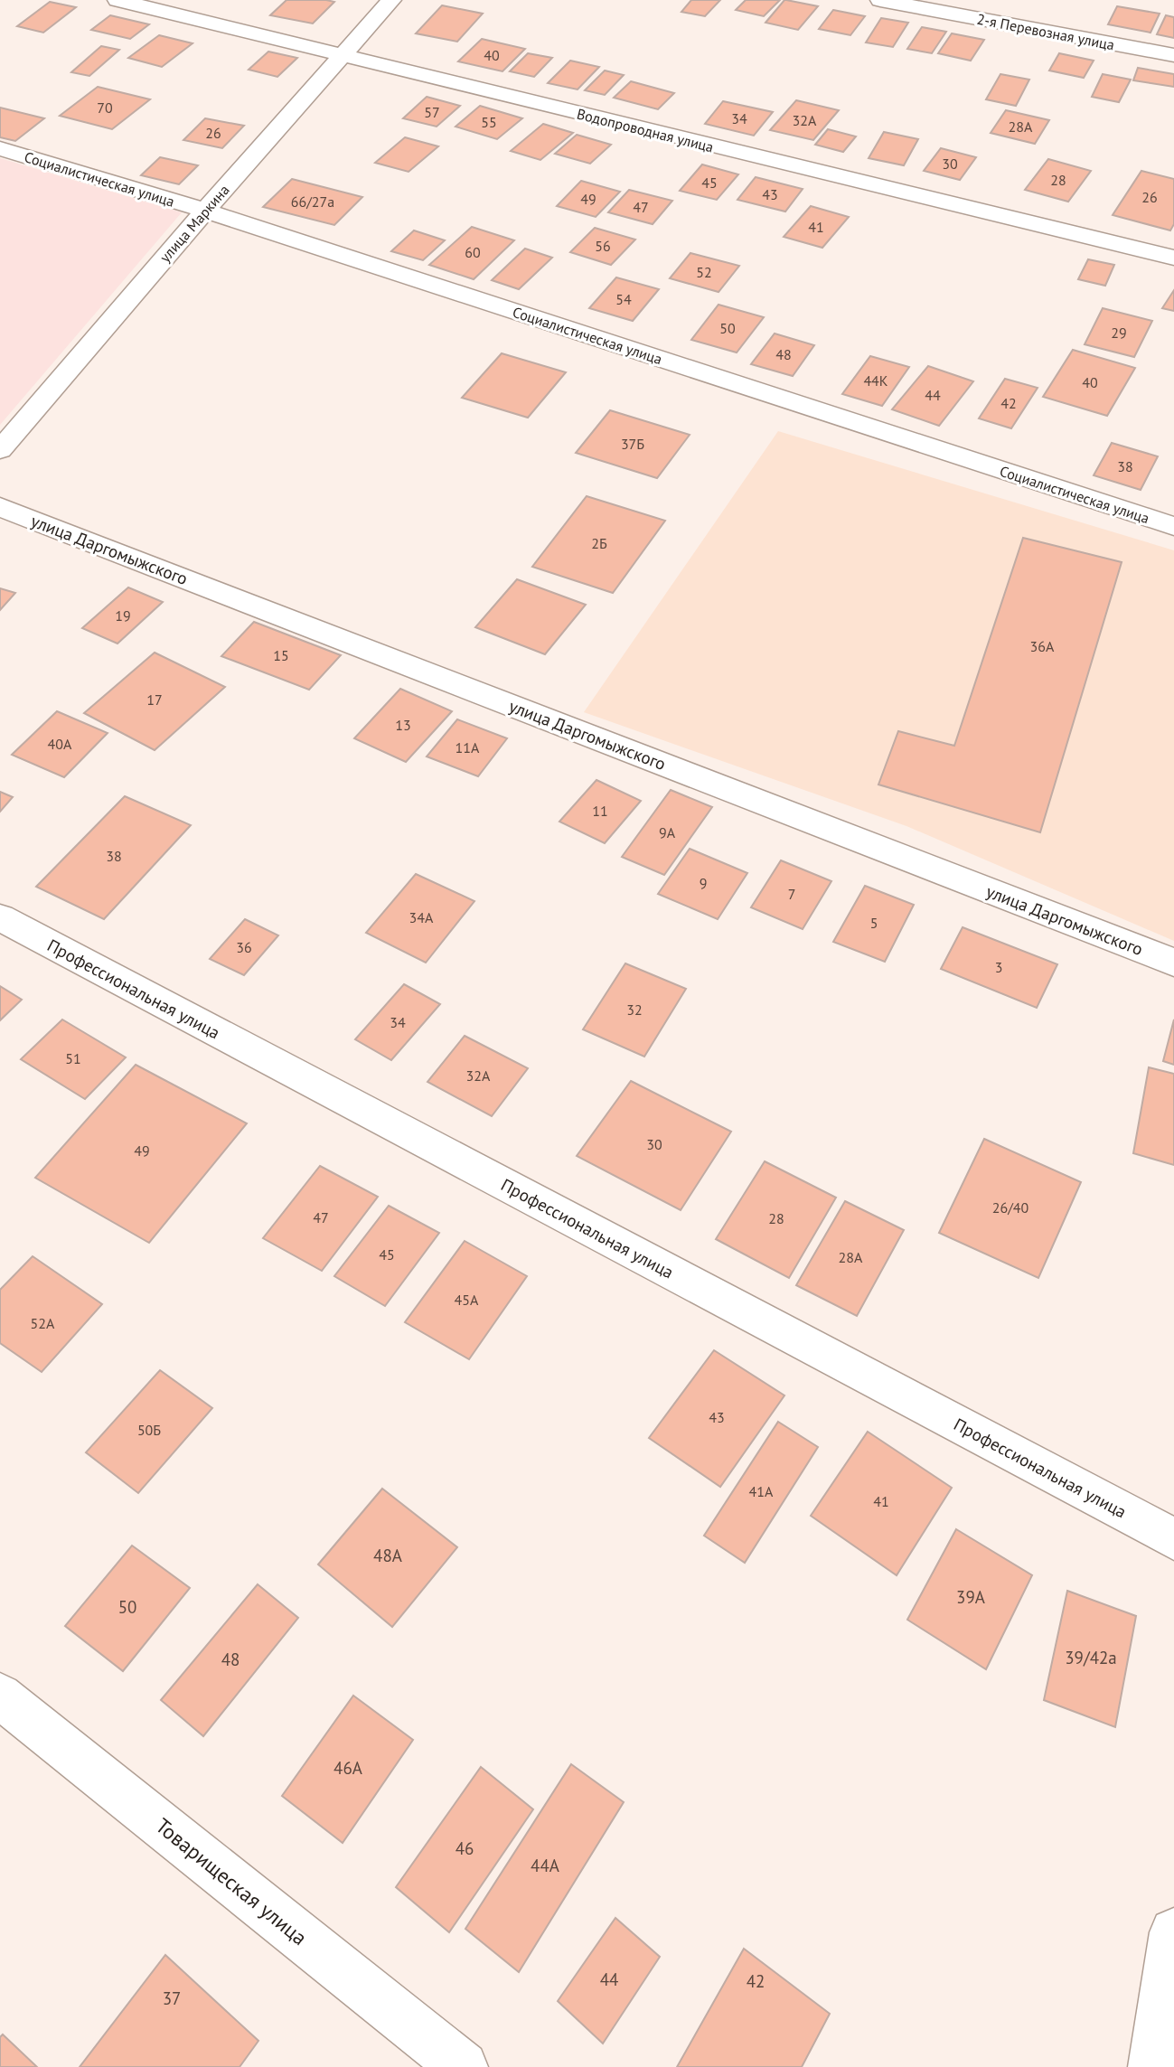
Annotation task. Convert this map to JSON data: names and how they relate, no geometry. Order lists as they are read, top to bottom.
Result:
{
  "streets": {
    "street": [
      "2-я Перевозная улица",
      "Водопроводная улица",
      "Социалистическая улица",
      "улица Маркина",
      "улица Даргомыжского",
      "Профессиональная улица",
      "Товарищеская улица"
    ]
  },
  "crossings": [
    ["Водопроводная улица", "улица Маркина"],
    ["Социалистическая улица", "улица Маркина"]
  ],
  "house_numbers": [
    "40",
    "70",
    "57",
    "34",
    "32А",
    "55",
    "28А",
    "26",
    "30",
    "28",
    "45",
    "43",
    "26",
    "49",
    "66/27а",
    "47",
    "41",
    "56",
    "60",
    "52",
    "54",
    "50",
    "29",
    "48",
    "44К",
    "40",
    "44",
    "42",
    "37Б",
    "38",
    "2Б",
    "19",
    "36А",
    "15",
    "17",
    "13",
    "40А",
    "11А",
    "11",
    "9А",
    "38",
    "9",
    "7",
    "34А",
    "5",
    "36",
    "3",
    "32",
    "34",
    "51",
    "32А",
    "30",
    "49",
    "26/40",
    "47",
    "28",
    "45",
    "28А",
    "45А",
    "52А",
    "43",
    "50Б",
    "41А",
    "41",
    "48А",
    "39А",
    "50",
    "39/42а",
    "48",
    "46А",
    "46",
    "44А",
    "44",
    "42",
    "37"
  ]
}
